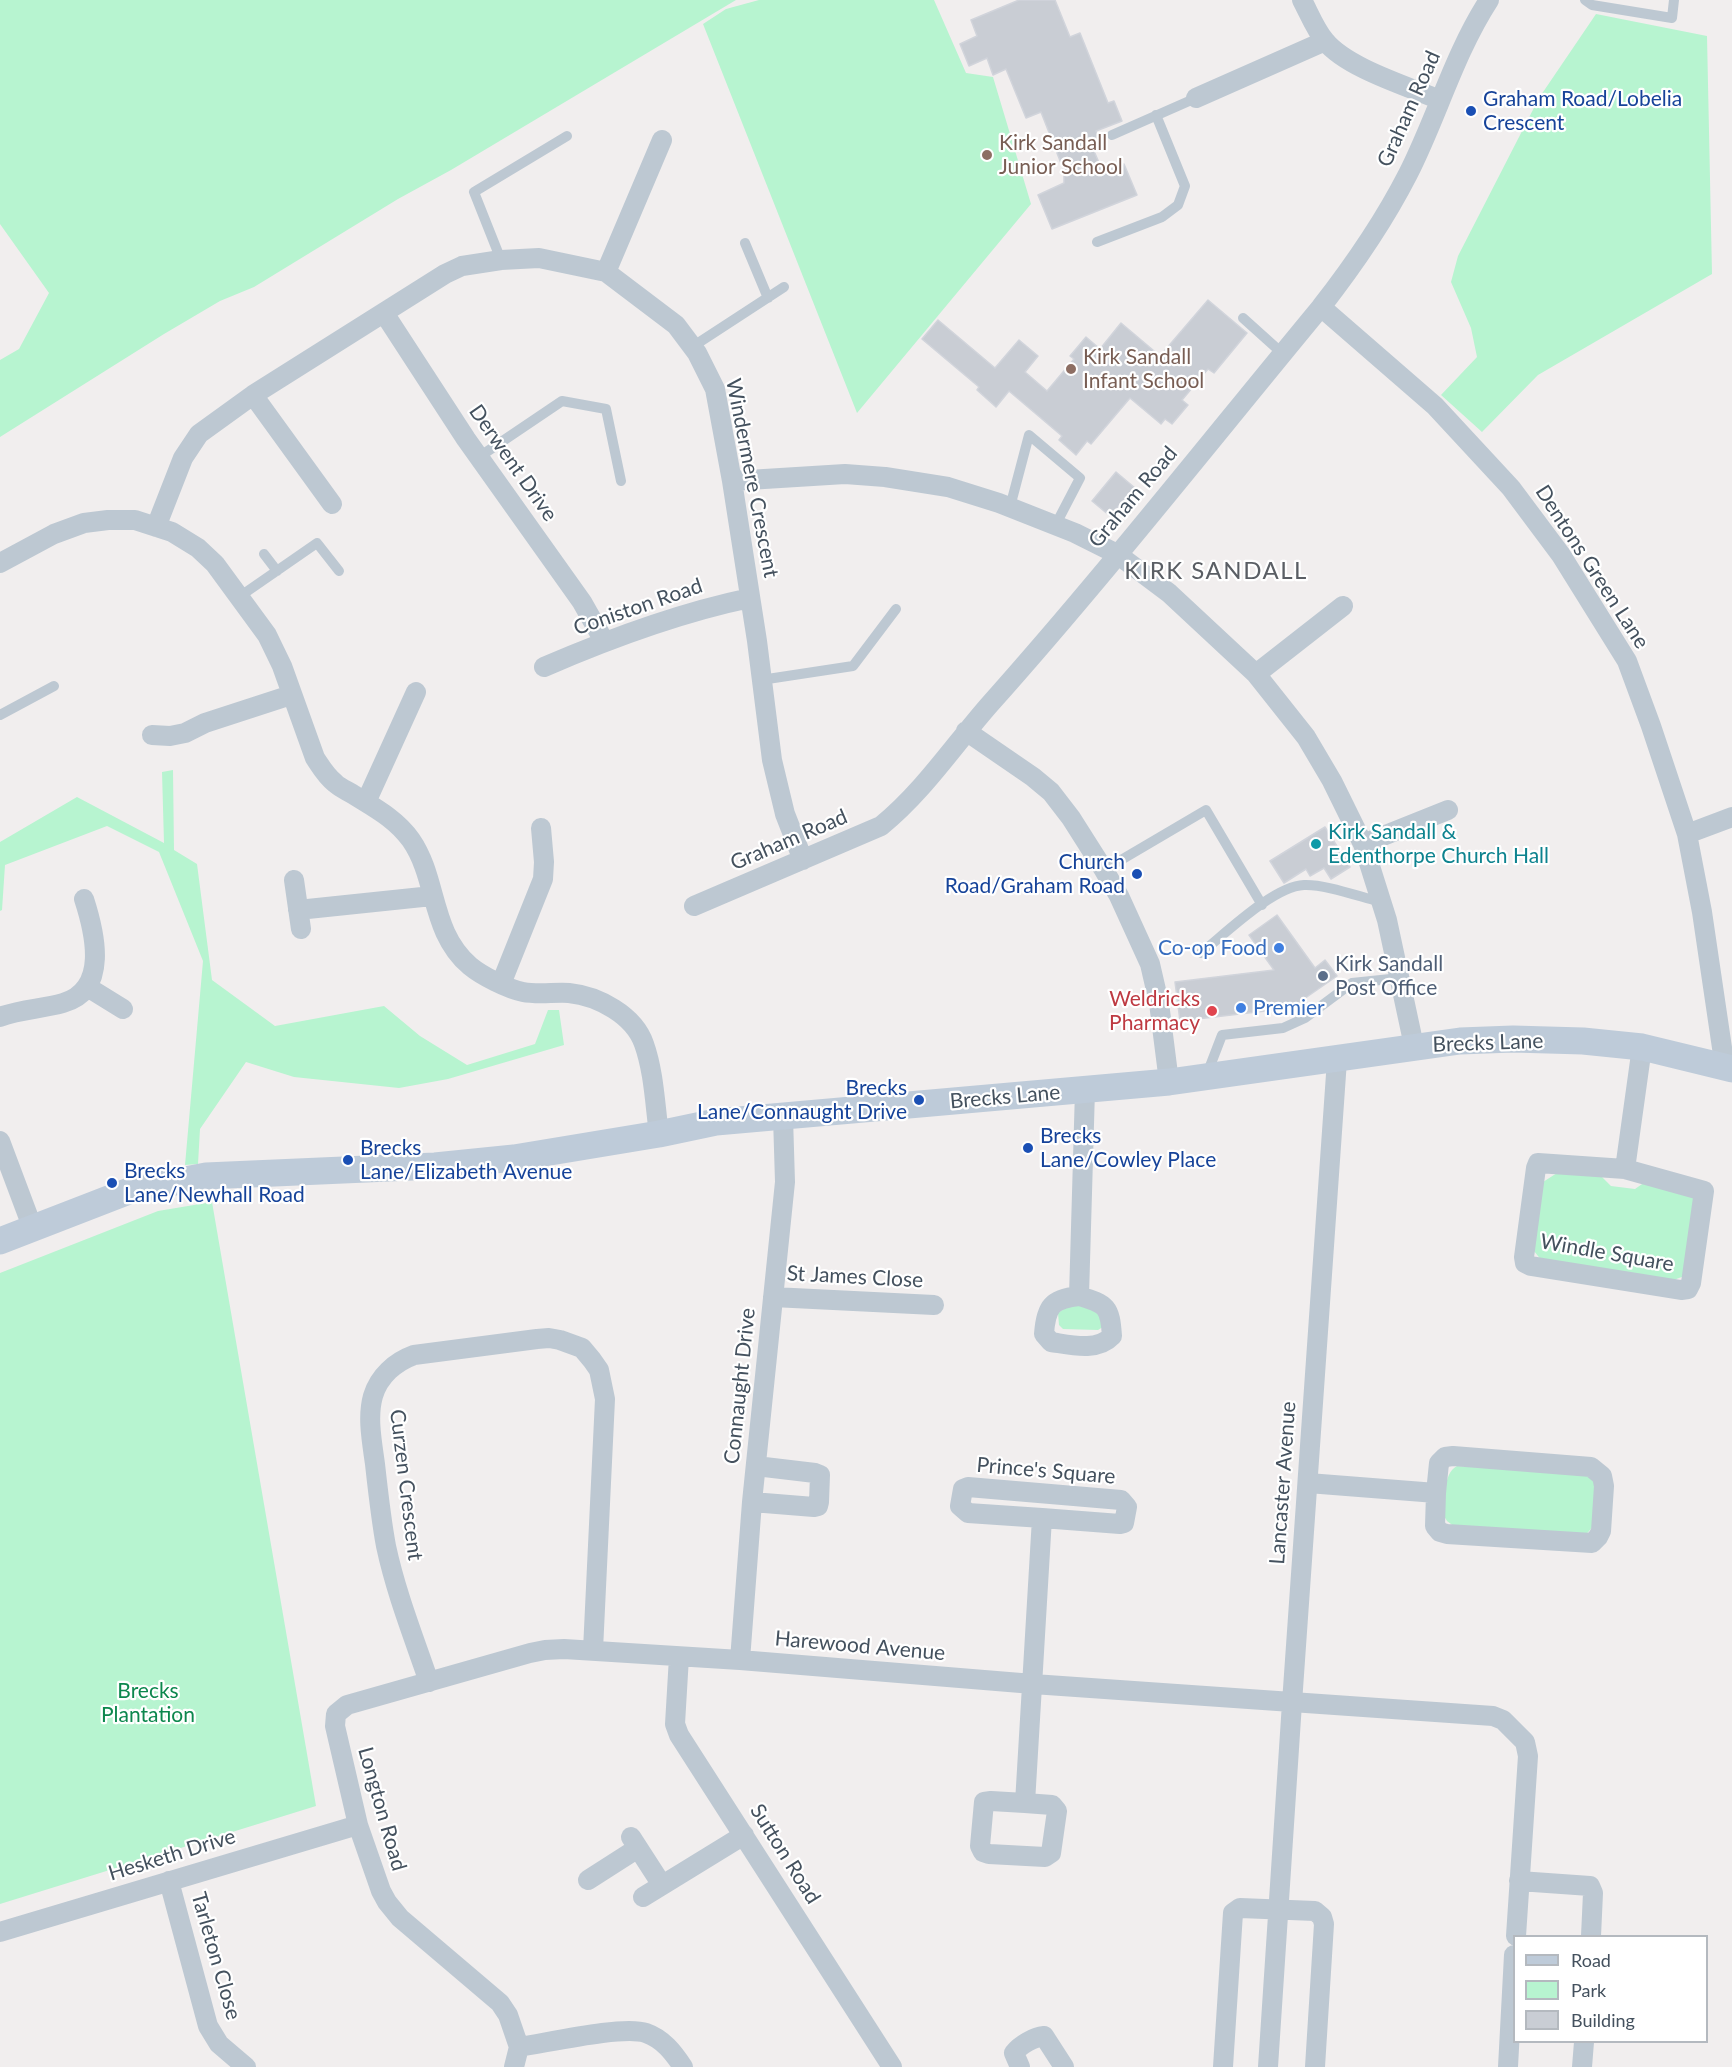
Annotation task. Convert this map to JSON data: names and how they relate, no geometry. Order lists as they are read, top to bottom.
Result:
{
  "streets": {
    "street": [
      "Graham Road",
      "Derwent Drive",
      "Windermere Crescent",
      "Dentons Green Lane",
      "Coniston Road",
      "Brecks Lane",
      "Windle Square",
      "St James Close",
      "Connaught Drive",
      "Prince's Square",
      "Lancaster Avenue",
      "Curzen Crescent",
      "Harewood Avenue",
      "Longton Road",
      "Sutton Road",
      "Hesketh Drive",
      "Tarleton Close"
    ]
  },
  "crossings": [
    ["Graham Road", "Windermere Crescent"],
    ["Graham Road", "Dentons Green Lane"],
    ["Derwent Drive", "Windermere Crescent"],
    ["Derwent Drive", "Coniston Road"],
    ["Windermere Crescent", "Coniston Road"],
    ["Dentons Green Lane", "Brecks Lane"],
    ["Brecks Lane", "Connaught Drive"],
    ["Brecks Lane", "Lancaster Avenue"],
    ["St James Close", "Connaught Drive"],
    ["Connaught Drive", "Harewood Avenue"],
    ["Lancaster Avenue", "Harewood Avenue"],
    ["Curzen Crescent", "Harewood Avenue"],
    ["Curzen Crescent", "Longton Road"],
    ["Harewood Avenue", "Longton Road"],
    ["Harewood Avenue", "Sutton Road"],
    ["Longton Road", "Hesketh Drive"],
    ["Hesketh Drive", "Tarleton Close"]
  ],
  "districts": ["KIRK SANDALL"],
  "parks": ["Brecks Plantation"],
  "places": [
    "Graham Road/Lobelia Crescent",
    "Kirk Sandall Junior School",
    "Kirk Sandall Infant School",
    "Kirk Sandall & Edenthorpe Church Hall",
    "Church Road/Graham Road",
    "Co-op Food",
    "Kirk Sandall Post Office",
    "Premier",
    "Weldricks Pharmacy",
    "Brecks Lane/Connaught Drive",
    "Brecks Lane/Cowley Place",
    "Brecks Lane/Elizabeth Avenue",
    "Brecks Lane/Newhall Road"
  ],
  "legend": ["Road", "Park", "Building"]
}
